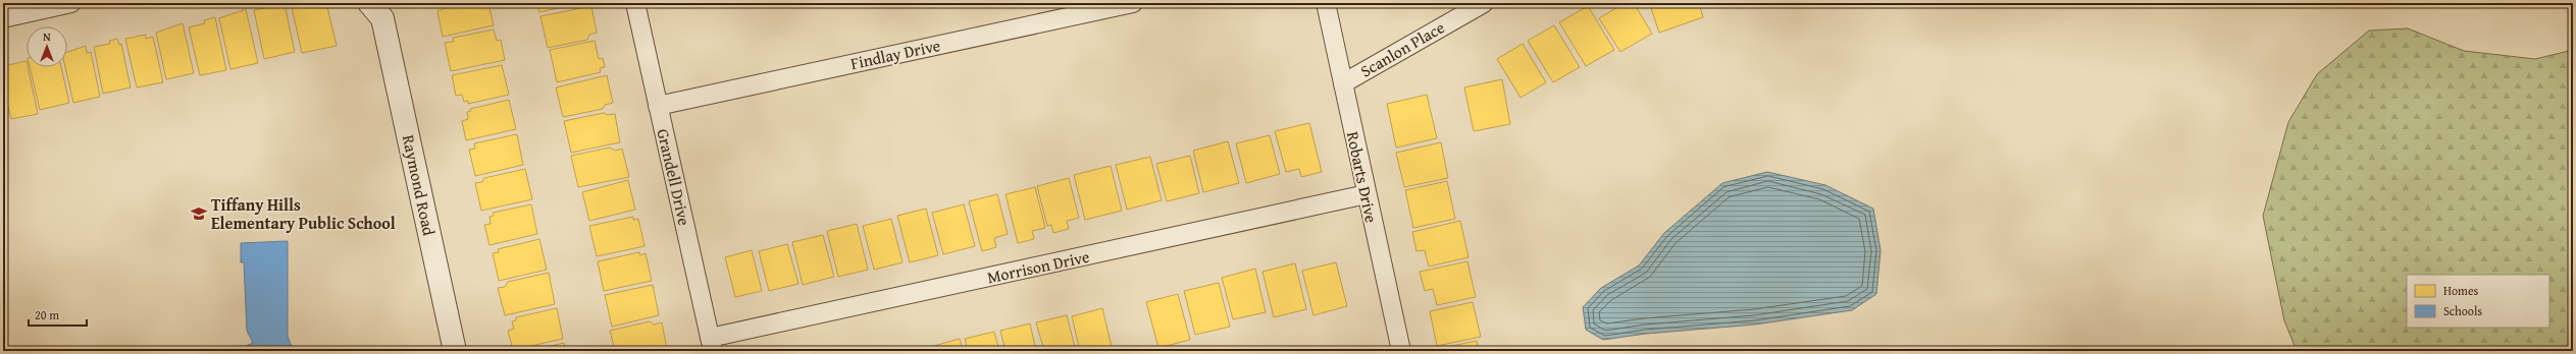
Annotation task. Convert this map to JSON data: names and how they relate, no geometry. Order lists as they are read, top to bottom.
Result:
{
  "streets": {
    "street": [
      "Scanlon Place",
      "Findlay Drive",
      "Grandell Drive",
      "Robarts Drive",
      "Raymond Road",
      "Morrison Drive"
    ]
  },
  "crossings": [
    ["Scanlon Place", "Robarts Drive"],
    ["Findlay Drive", "Grandell Drive"],
    ["Grandell Drive", "Morrison Drive"],
    ["Robarts Drive", "Morrison Drive"]
  ],
  "places": {
    "school or university": ["Tiffany Hills Elementary Public School"]
  },
  "legend": ["Homes", "Schools"],
  "scale_bar": "20 m",
  "north": "top"
}
